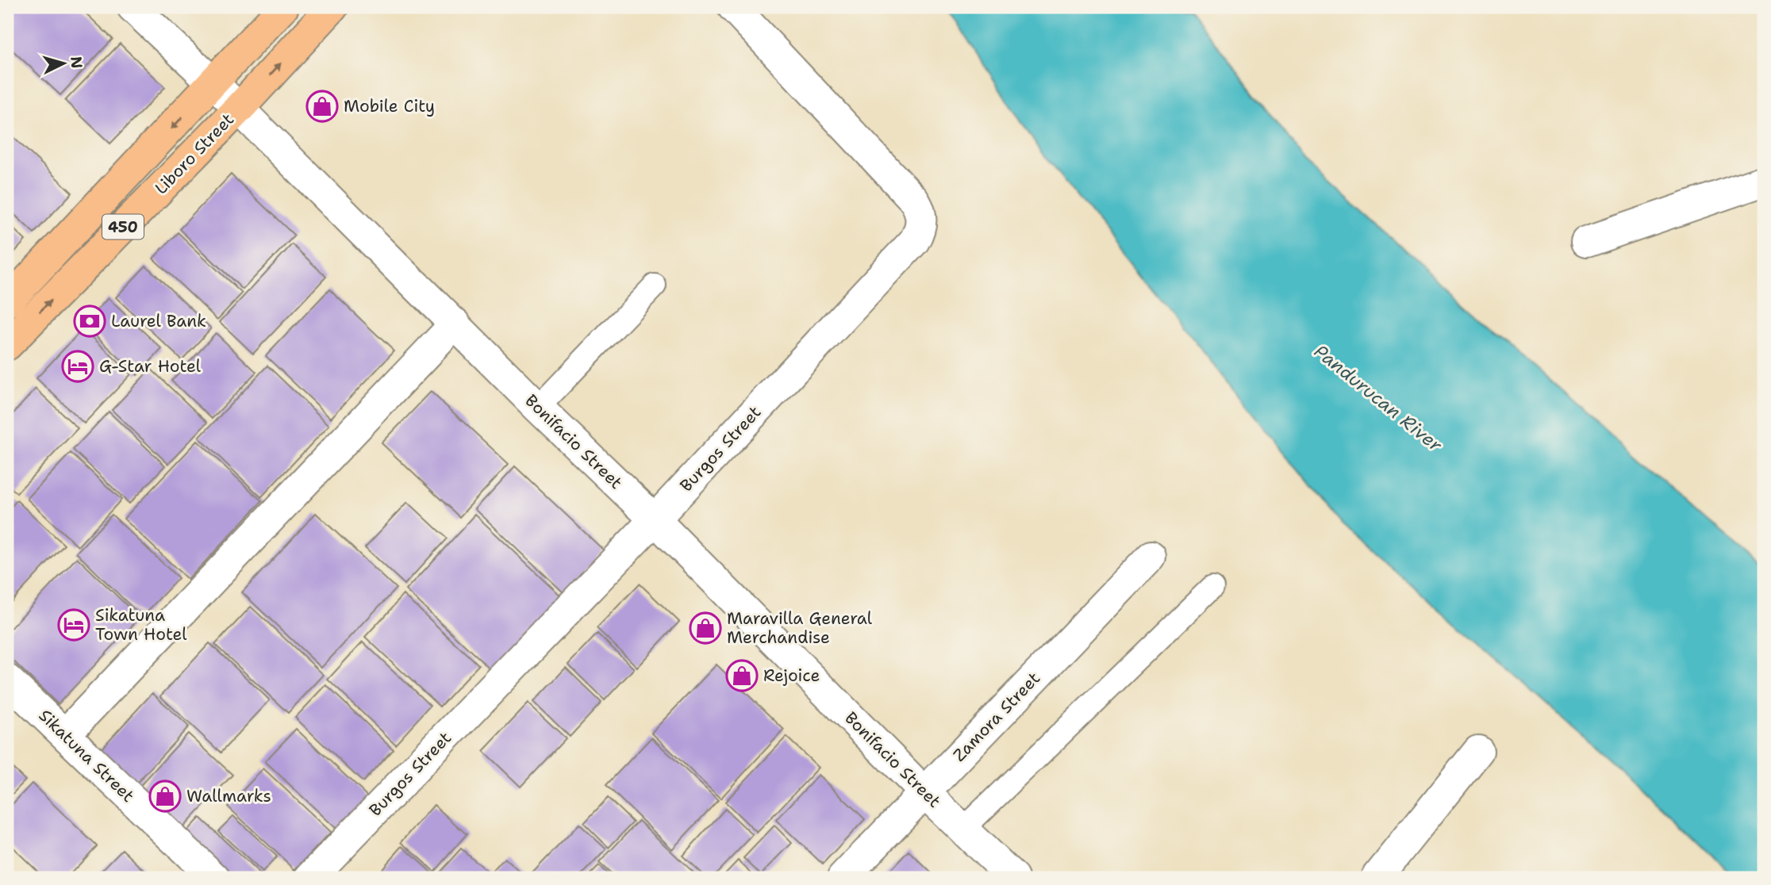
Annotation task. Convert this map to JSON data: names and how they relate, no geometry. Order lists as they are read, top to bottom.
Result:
{
  "streets": {
    "main road": ["Liboro Street", "450"],
    "street": [
      "Bonifacio Street",
      "Burgos Street",
      "Zamora Street",
      "Sikatuna Street"
    ]
  },
  "crossings": [
    ["Liboro Street", "Bonifacio Street"],
    ["Bonifacio Street", "Burgos Street"],
    ["Bonifacio Street", "Zamora Street"]
  ],
  "water": ["Pandurucan River"],
  "places": {
    "shop": [
      "Mobile City",
      "Maravilla General Merchandise",
      "Rejoice",
      "Wallmarks"
    ],
    "bank": ["Laurel Bank"],
    "hotel": ["G-Star Hotel", "Sikatuna Town Hotel"]
  },
  "north": "right"
}
